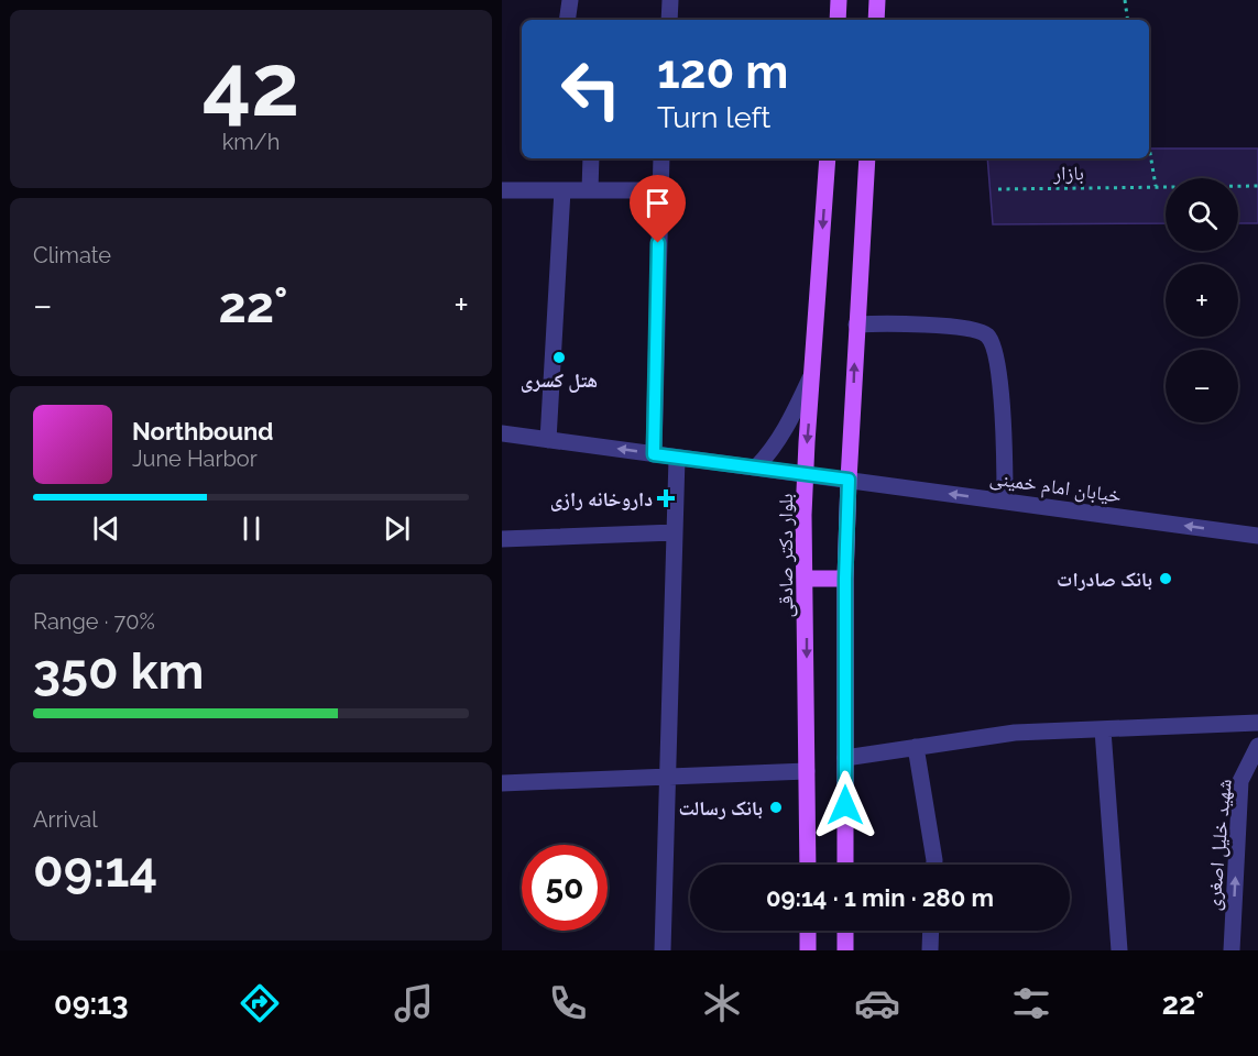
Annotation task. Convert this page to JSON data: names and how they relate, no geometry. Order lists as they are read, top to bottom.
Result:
{
  "streets": {
    "main road": ["بلوار دکتر صادقی"],
    "street": ["خیابان امام خمینی", "شهید خلیل اصغری"],
    "path": ["بازار"]
  },
  "crossings": [
    ["خیابان امام خمینی", "بلوار دکتر صادقی"]
  ],
  "one_way": ["خیابان امام خمینی"],
  "places": {
    "other": ["هتل کسری", "بانک صادرات", "بانک رسالت"],
    "health": ["داروخانه رازی"]
  },
  "page": {
    "tile": [
      ["42", "km/h"],
      "Climate",
      ["Range · 70%", "350 km"],
      ["Arrival", "09:14"]
    ],
    "turn": ["120 m", "Turn left"],
    "map_buttons": ["+", "−"],
    "heat": ["−", "22°", "+"],
    "song": ["Northbound", "June Harbor"],
    "limit": "50",
    "trip": "09:14 · 1 min · 280 m",
    "tabs": ["09:13", "22°"]
  }
}
